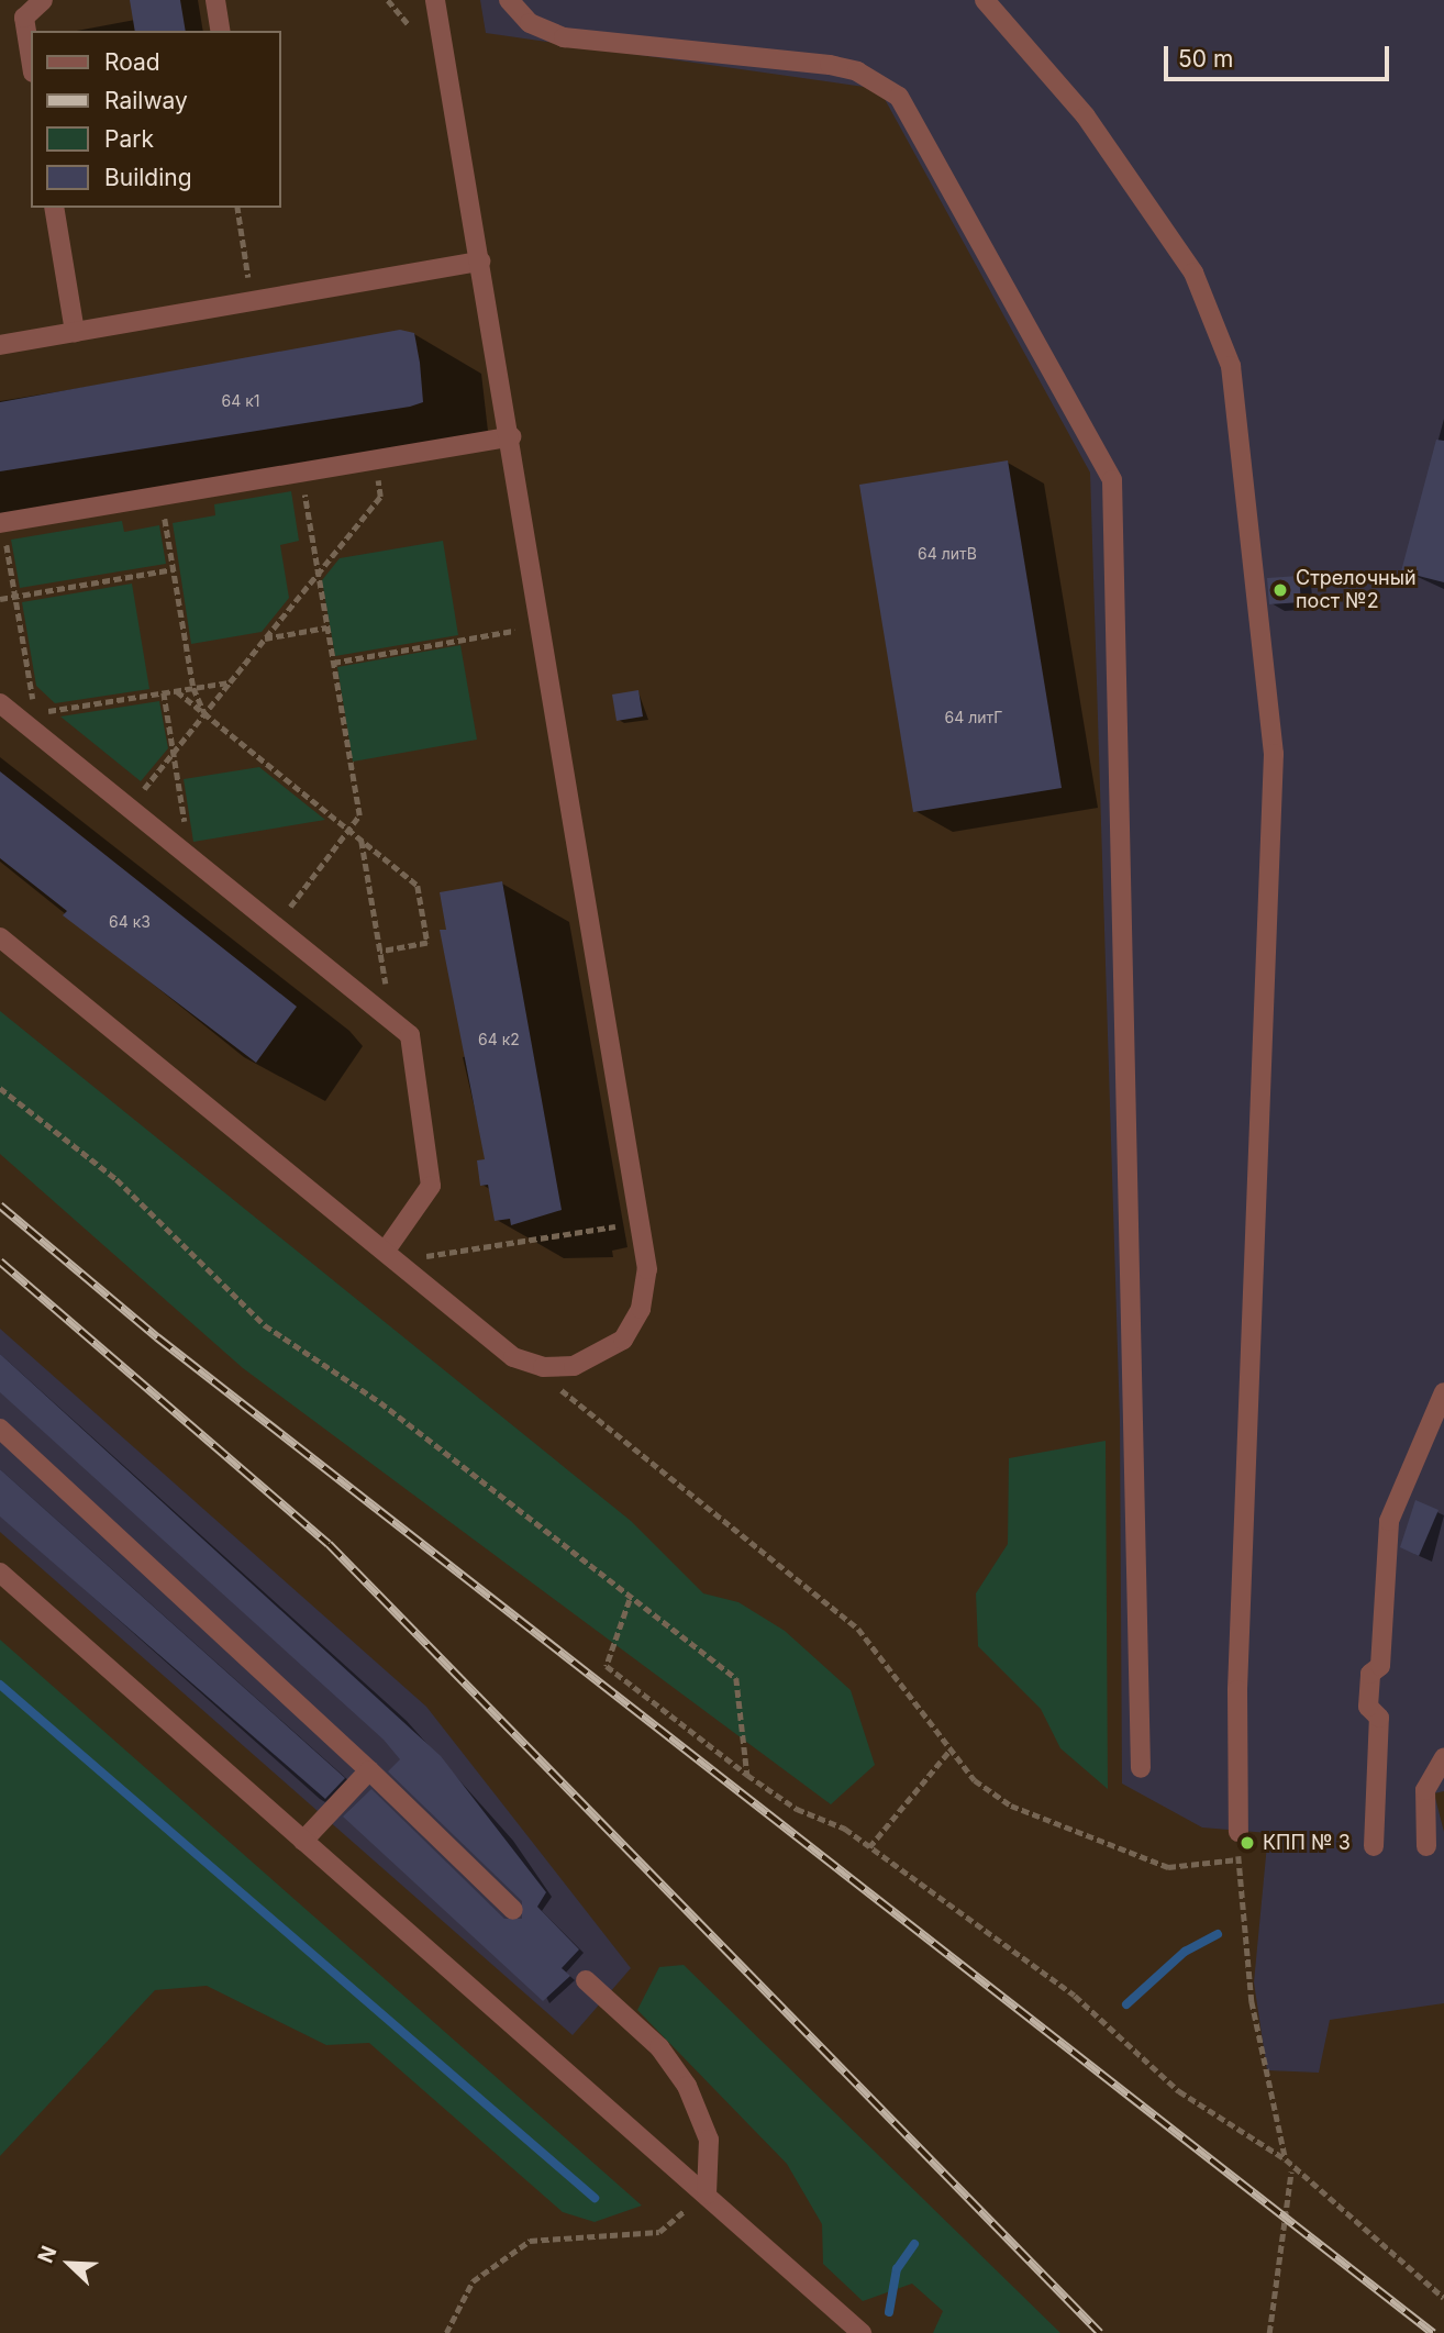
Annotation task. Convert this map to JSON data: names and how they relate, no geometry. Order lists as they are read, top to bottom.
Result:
{
  "places": ["Стрелочный пост №2", "КПП № 3"],
  "house_numbers": [
    "64 к1",
    "64 литВ",
    "64 литГ",
    "64 к3",
    "64 к2"
  ],
  "legend": [
    "Road",
    "Railway",
    "Park",
    "Building"
  ],
  "scale_bar": "50 m",
  "north": "top left"
}
